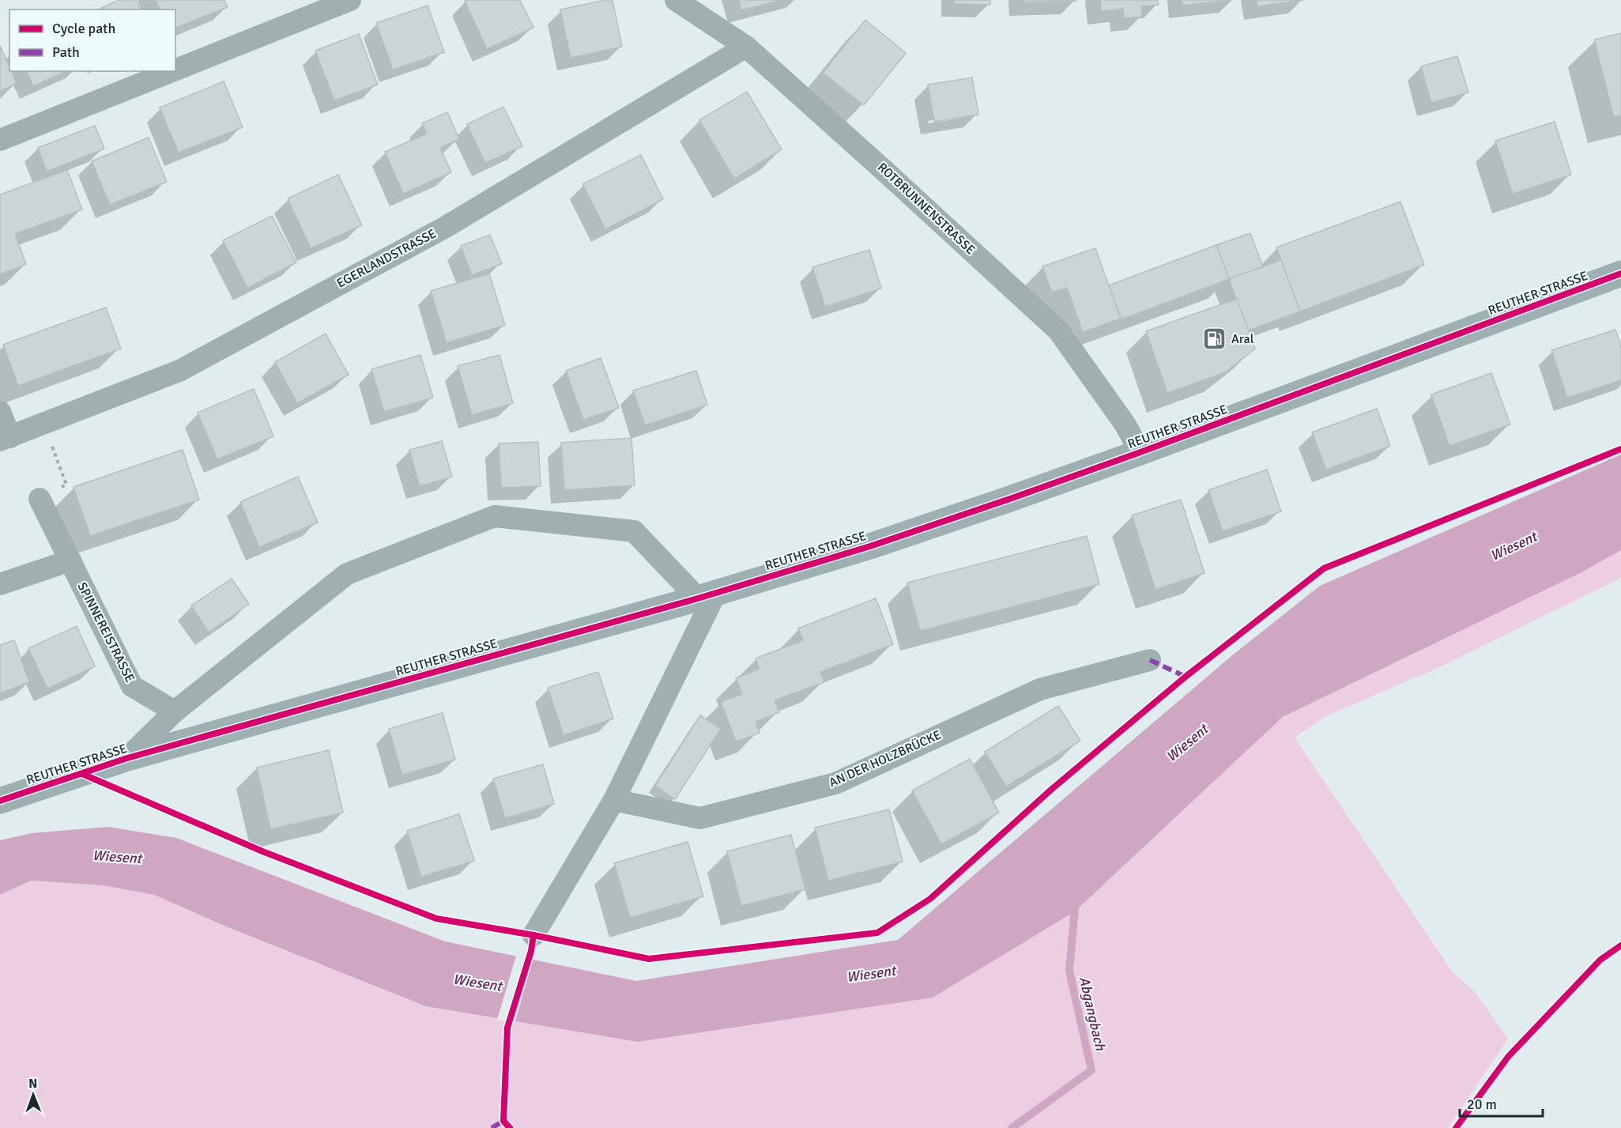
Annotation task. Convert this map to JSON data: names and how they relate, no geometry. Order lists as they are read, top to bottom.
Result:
{
  "streets": {
    "main road": ["REUTHER STRASSE"],
    "street": [
      "ROTBRUNNENSTRASSE",
      "EGERLANDSTRASSE",
      "SPINNEREISTRASSE",
      "AN DER HOLZBRÜCKE"
    ]
  },
  "crossings": [
    ["ROTBRUNNENSTRASSE", "EGERLANDSTRASSE"],
    ["ROTBRUNNENSTRASSE", "REUTHER STRASSE"],
    ["REUTHER STRASSE", "SPINNEREISTRASSE"]
  ],
  "water": ["Wiesent", "Abgangbach"],
  "places": {
    "fuel station": ["Aral"]
  },
  "legend": ["Cycle path", "Path"],
  "scale_bar": "20 m",
  "north": "top"
}
